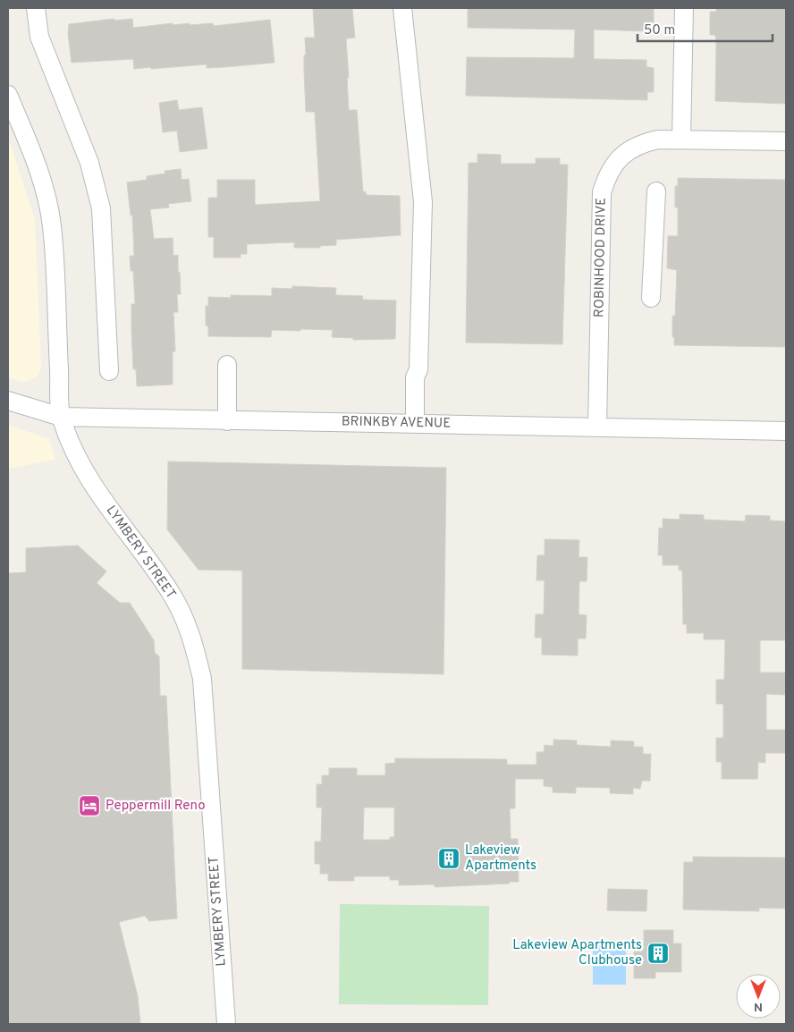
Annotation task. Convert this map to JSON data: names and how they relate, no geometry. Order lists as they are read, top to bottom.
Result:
{
  "streets": {
    "street": ["ROBINHOOD DRIVE", "BRINKBY AVENUE", "LYMBERY STREET"]
  },
  "crossings": [
    ["ROBINHOOD DRIVE", "BRINKBY AVENUE"],
    ["BRINKBY AVENUE", "LYMBERY STREET"]
  ],
  "places": {
    "hotel": ["Peppermill Reno"],
    "building": ["Lakeview Apartments", "Lakeview Apartments Clubhouse"]
  },
  "scale_bar": "50 m",
  "north": "bottom"
}
